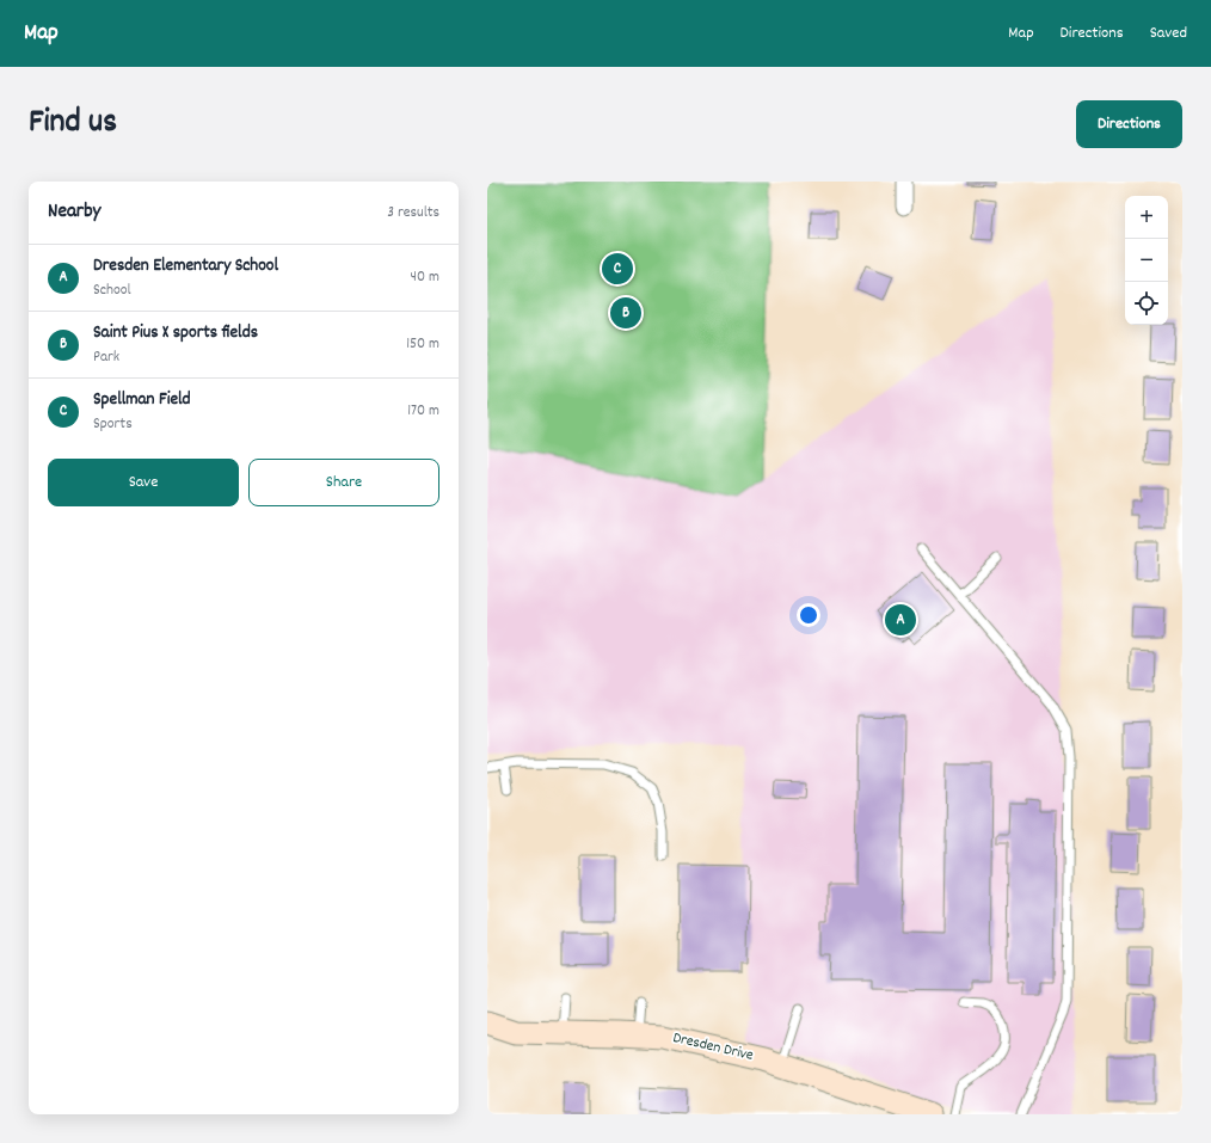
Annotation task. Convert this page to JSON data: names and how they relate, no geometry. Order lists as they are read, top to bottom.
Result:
{
  "streets": {
    "street": ["Dresden Drive"]
  },
  "page": {
    "header": "Map",
    "nav": ["Map", "Directions", "Saved"],
    "title": "Find us",
    "buttons": [
      "Directions",
      ["Save", "Share"]
    ],
    "heading": ["Nearby", "3 results"],
    "map_buttons": ["+", "−"],
    "list": [
      {
        "mark": "A",
        "name": "Dresden Elementary School",
        "note": "School",
        "value": "40 m"
      },
      {
        "mark": "B",
        "name": "Saint Pius X sports fields",
        "note": "Park",
        "value": "150 m"
      },
      {
        "mark": "C",
        "name": "Spellman Field",
        "note": "Sports",
        "value": "170 m"
      }
    ],
    "pins": ["C", "B", "A"]
  }
}
